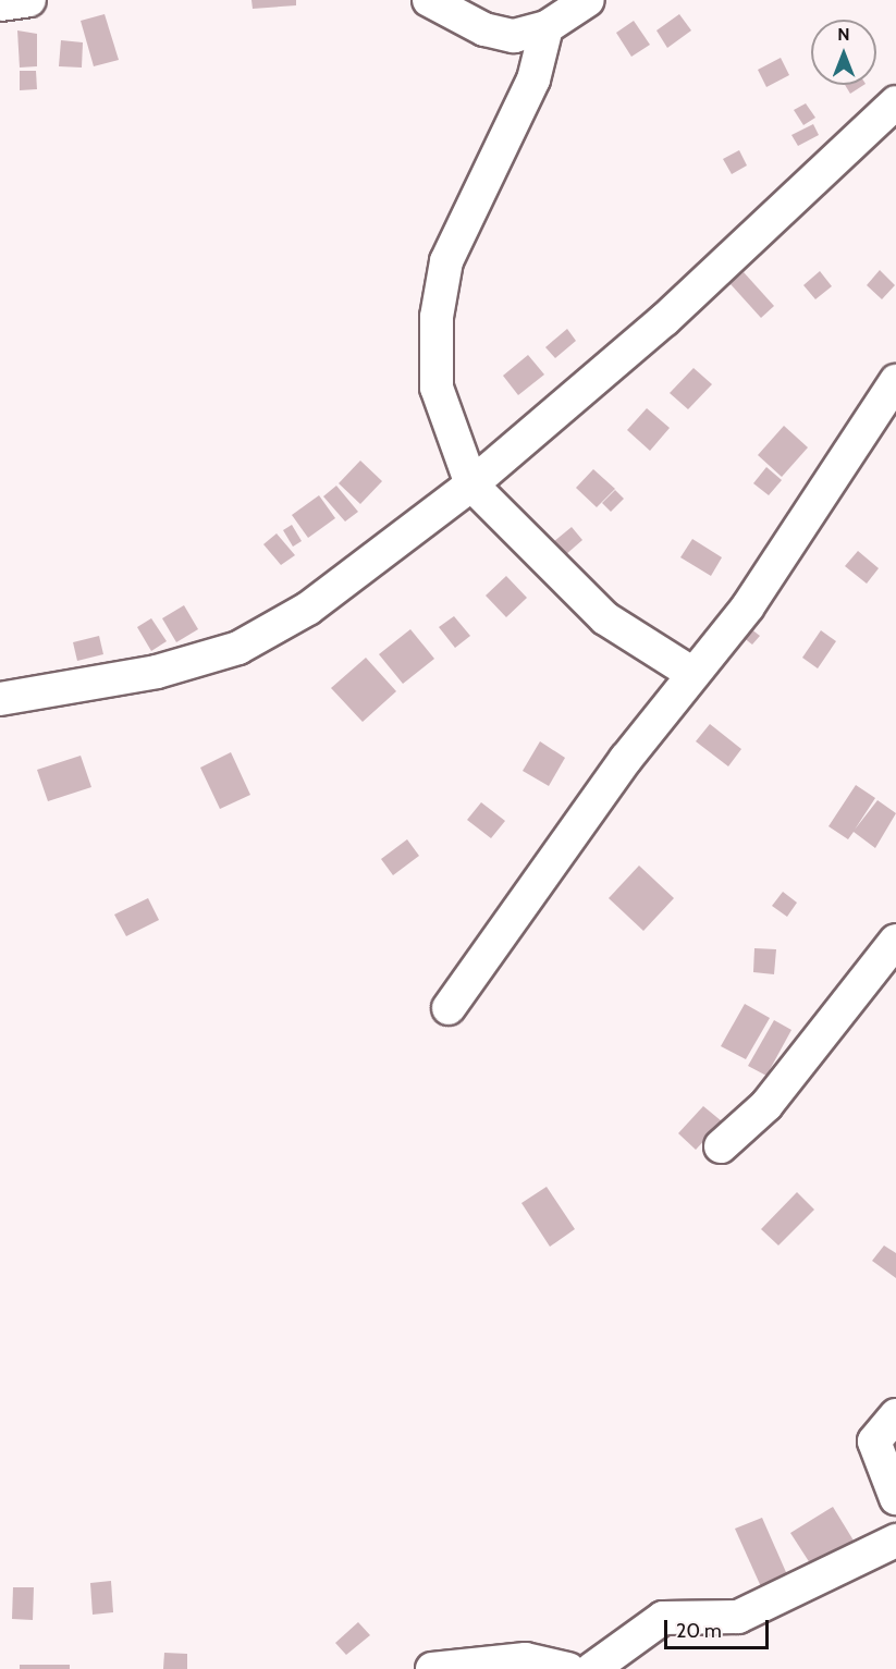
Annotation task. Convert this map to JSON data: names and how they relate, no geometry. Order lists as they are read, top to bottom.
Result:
{
  "scale_bar": "20 m",
  "north": "top"
}
